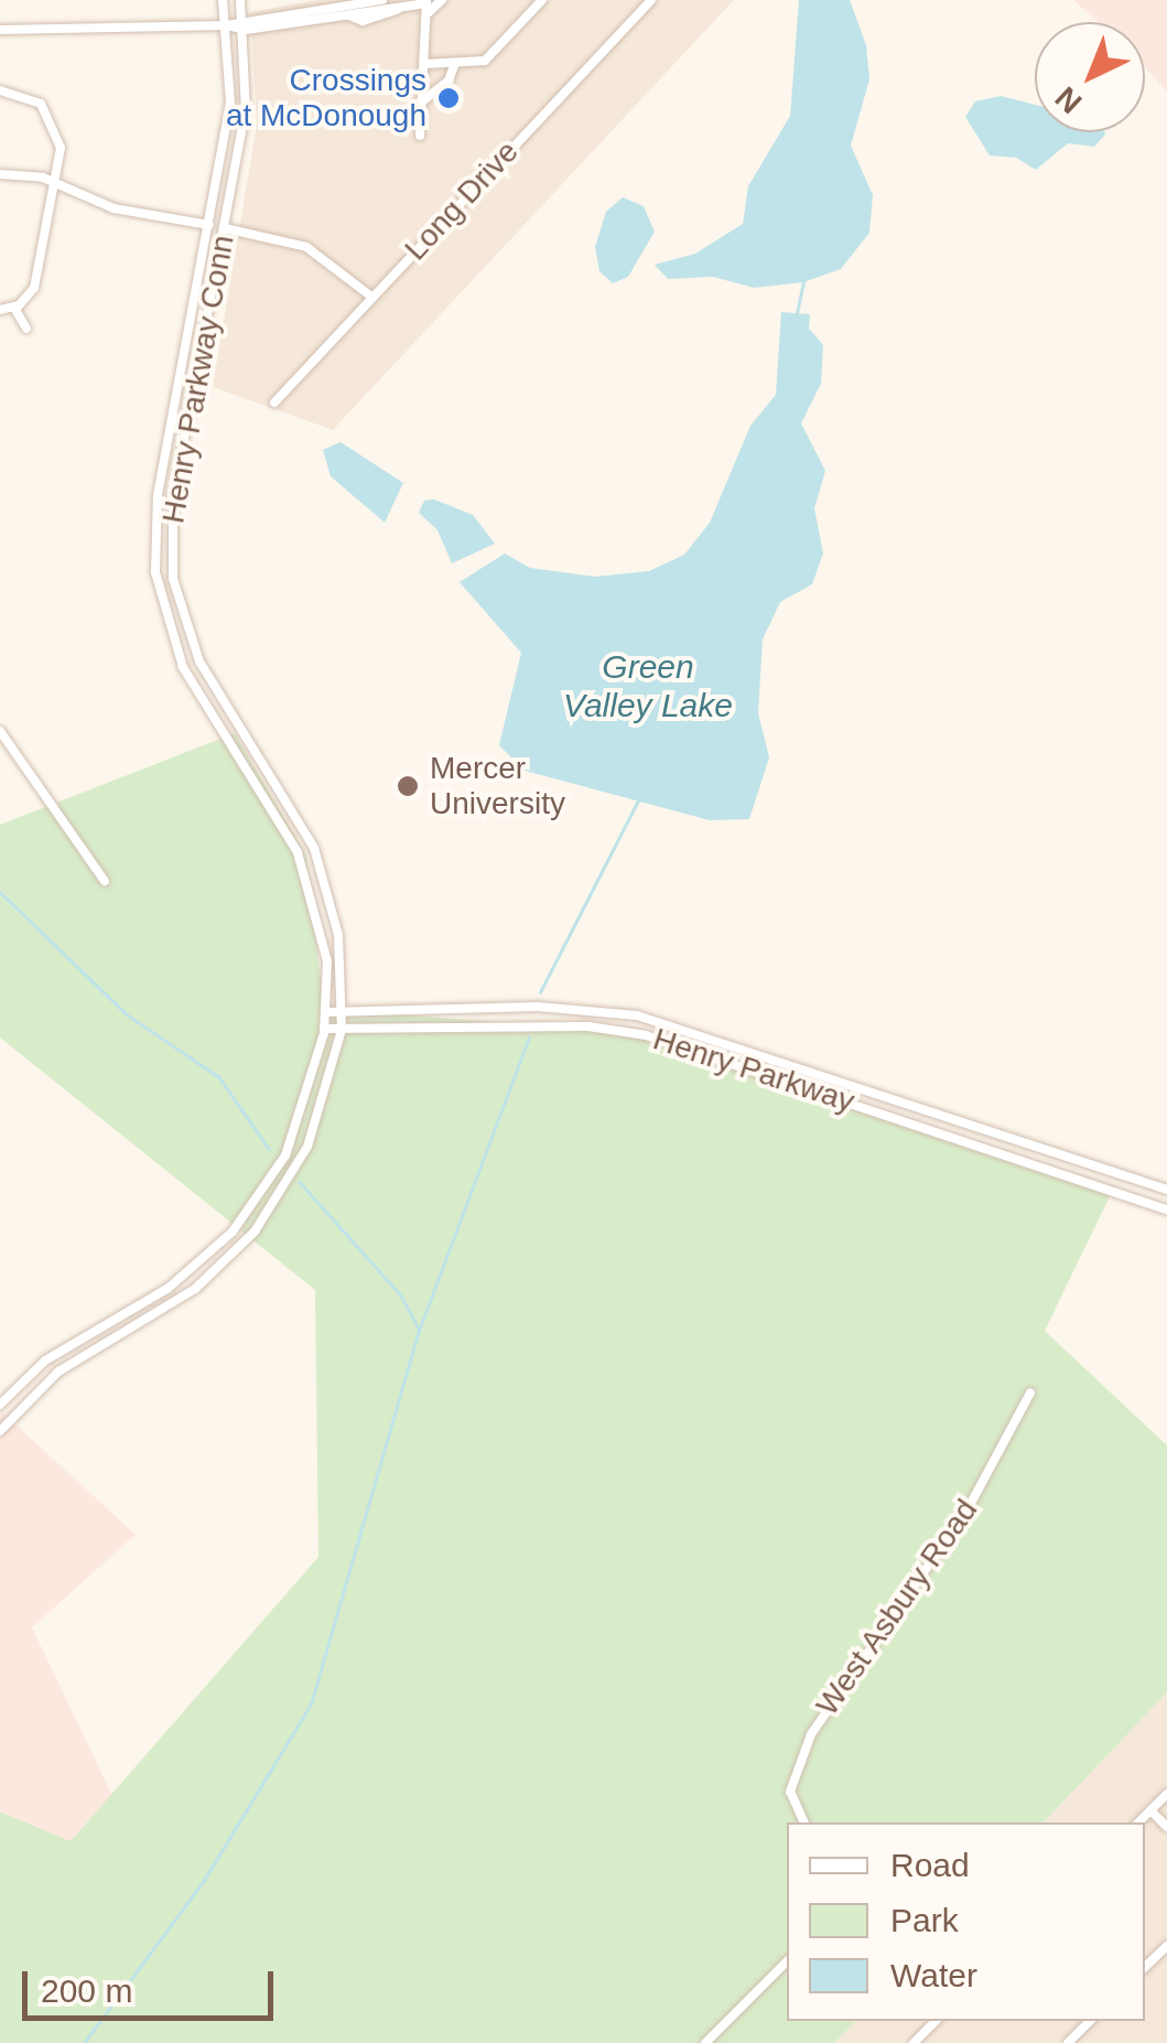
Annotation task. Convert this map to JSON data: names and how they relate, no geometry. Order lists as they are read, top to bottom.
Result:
{
  "streets": {
    "street": [
      "Long Drive",
      "Henry Parkway Conn",
      "Henry Parkway",
      "West Asbury Road"
    ]
  },
  "crossings": [
    ["Henry Parkway Conn", "Henry Parkway"]
  ],
  "water": ["Green Valley Lake"],
  "places": ["Crossings at McDonough", "Mercer University"],
  "legend": ["Road", "Park", "Water"],
  "scale_bar": "200 m",
  "north": "bottom left"
}
